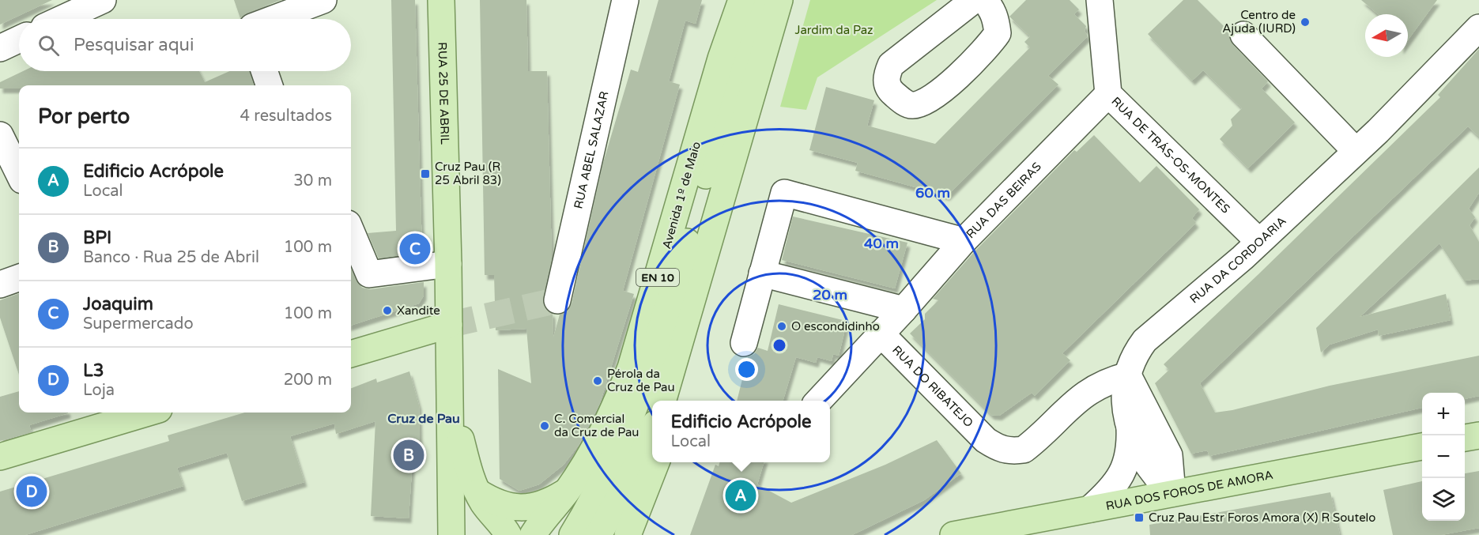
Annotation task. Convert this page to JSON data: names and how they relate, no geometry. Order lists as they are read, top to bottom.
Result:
{
  "streets": {
    "main road": [
      "RUA 25 DE ABRIL",
      "Avenida 1º de Maio",
      "EN 10",
      "RUA DOS FOROS DE AMORA"
    ],
    "street": [
      "RUA ABEL SALAZAR",
      "RUA DE TRÁS-OS-MONTES",
      "RUA DAS BEIRAS",
      "RUA DA CORDOARIA",
      "RUA DO RIBATEJO"
    ]
  },
  "crossings": [
    ["RUA DE TRÁS-OS-MONTES", "RUA DAS BEIRAS"],
    ["RUA DE TRÁS-OS-MONTES", "RUA DA CORDOARIA"],
    ["RUA DAS BEIRAS", "RUA DO RIBATEJO"],
    ["RUA DA CORDOARIA", "RUA DO RIBATEJO"]
  ],
  "districts": ["Cruz de Pau"],
  "parks": ["Jardim da Paz"],
  "places": {
    "other": [
      "Centro de Ajuda (IURD)",
      "Xandite",
      "O escondidinho",
      "Pérola da Cruz de Pau",
      "C. Comercial da Cruz de Pau"
    ],
    "transit": ["Cruz Pau (R 25 Abril 83)", "Cruz Pau Estr Foros Amora (X) R Soutelo"]
  },
  "north": "left",
  "page": {
    "search": "Pesquisar aqui",
    "heading": ["Por perto", "4 resultados"],
    "list": [
      {
        "mark": "A",
        "name": "Edificio Acrópole",
        "note": "Local",
        "value": "30 m"
      },
      {
        "mark": "B",
        "name": "BPI",
        "note": "Banco · Rua 25 de Abril",
        "value": "100 m"
      },
      {
        "mark": "C",
        "name": "Joaquim",
        "note": "Supermercado",
        "value": "100 m"
      },
      {
        "mark": "D",
        "name": "L3",
        "note": "Loja",
        "value": "200 m"
      }
    ],
    "pins": [
      "C",
      "B",
      "D",
      "A"
    ],
    "map_buttons": ["+", "−"],
    "popup": ["Edificio Acrópole", "Local"]
  },
  "rings": ["60 m", "40 m", "20 m"]
}
